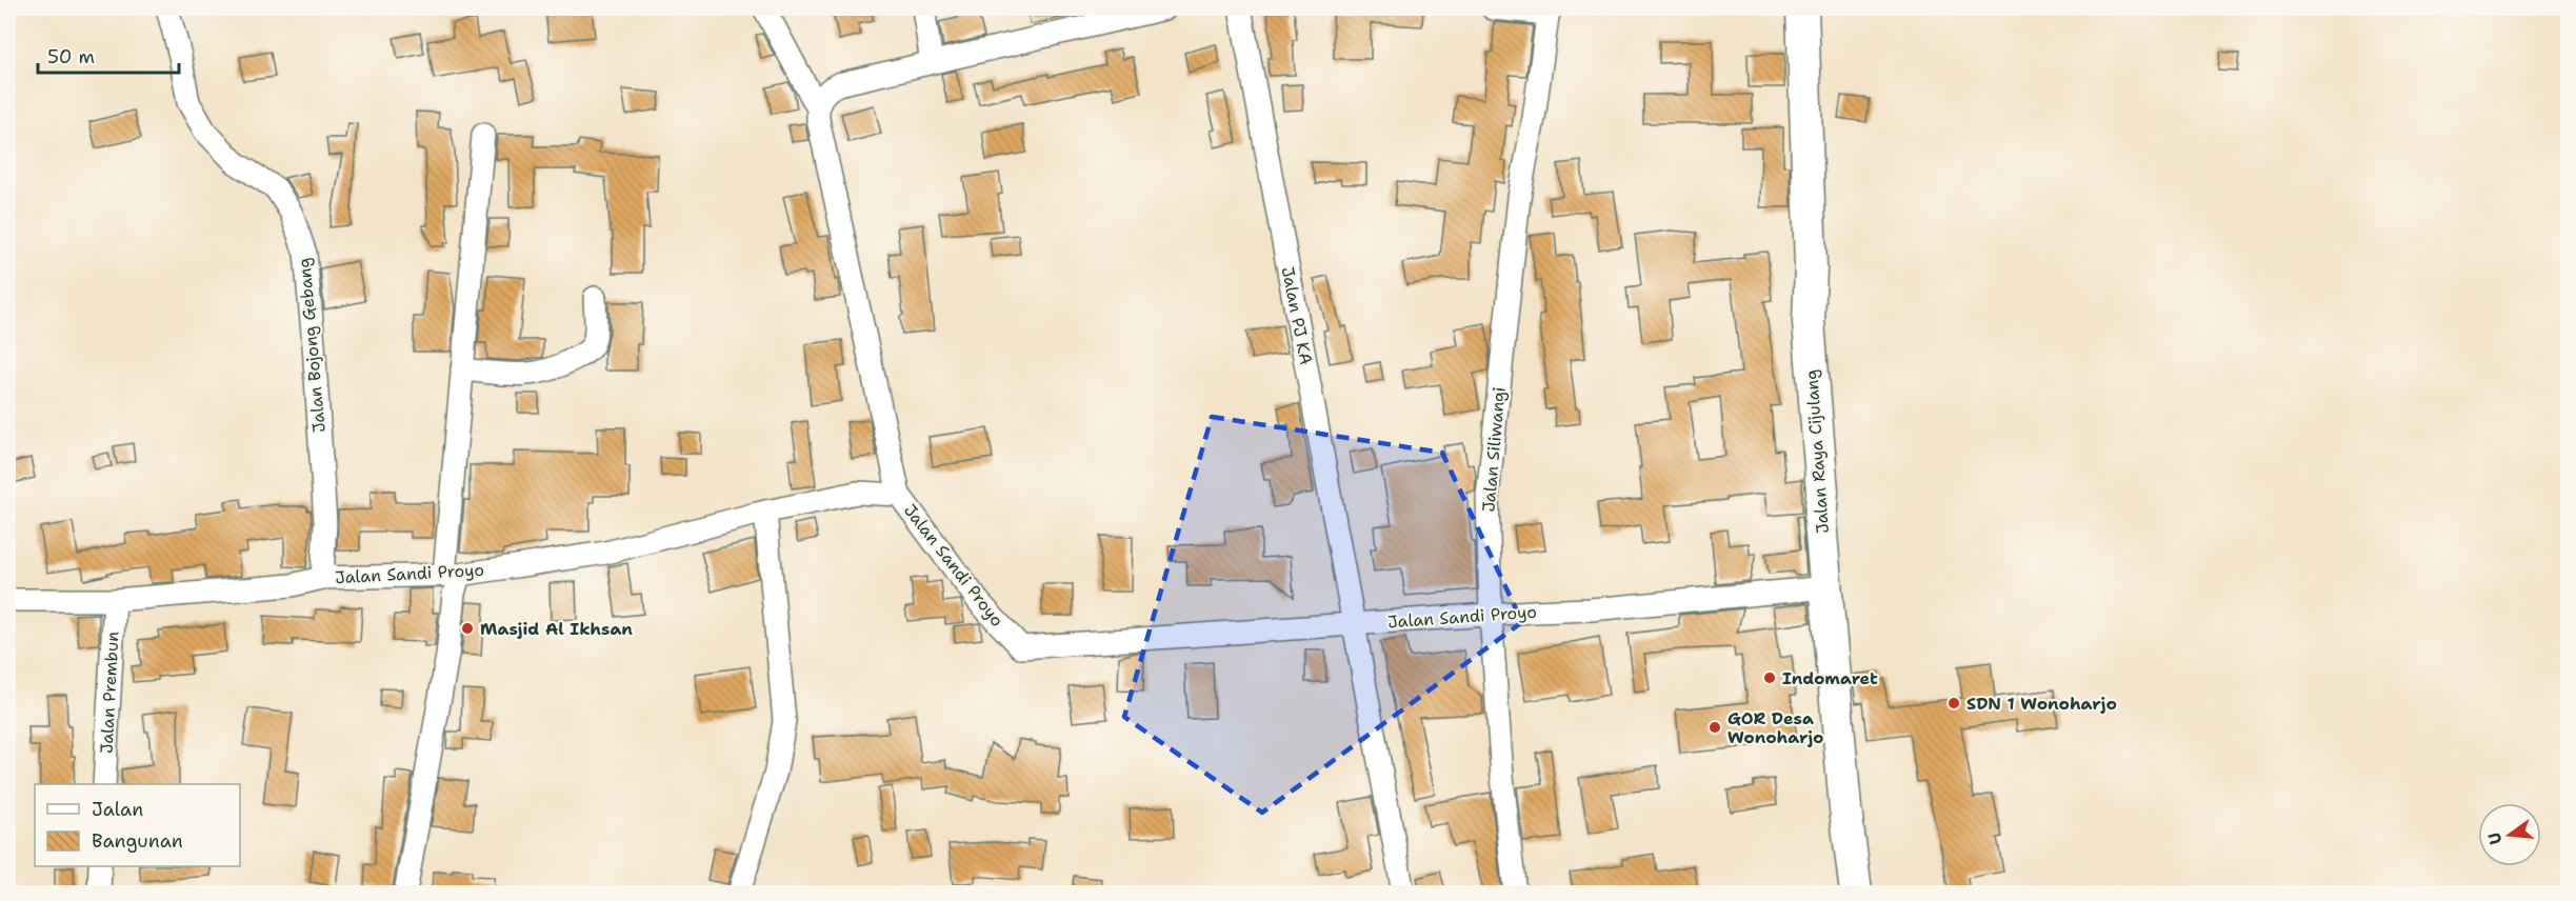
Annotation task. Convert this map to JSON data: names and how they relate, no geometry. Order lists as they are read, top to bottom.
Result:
{
  "streets": {
    "highway": ["Jalan Raya Cijulang"],
    "street": [
      "Jalan PJ KA",
      "Jalan Bojong Gebang",
      "Jalan Siliwangi",
      "Jalan Sandi Proyo",
      "Jalan Prembun"
    ]
  },
  "crossings": [
    ["Jalan PJ KA", "Jalan Sandi Proyo"],
    ["Jalan Bojong Gebang", "Jalan Sandi Proyo"],
    ["Jalan Siliwangi", "Jalan Sandi Proyo"],
    ["Jalan Raya Cijulang", "Jalan Sandi Proyo"],
    ["Jalan Sandi Proyo", "Jalan Prembun"]
  ],
  "places": [
    "Masjid Al Ikhsan",
    "Indomaret",
    "SDN 1 Wonoharjo",
    "GOR Desa Wonoharjo"
  ],
  "legend": ["Jalan", "Bangunan"],
  "scale_bar": "50 m",
  "north": "left"
}
